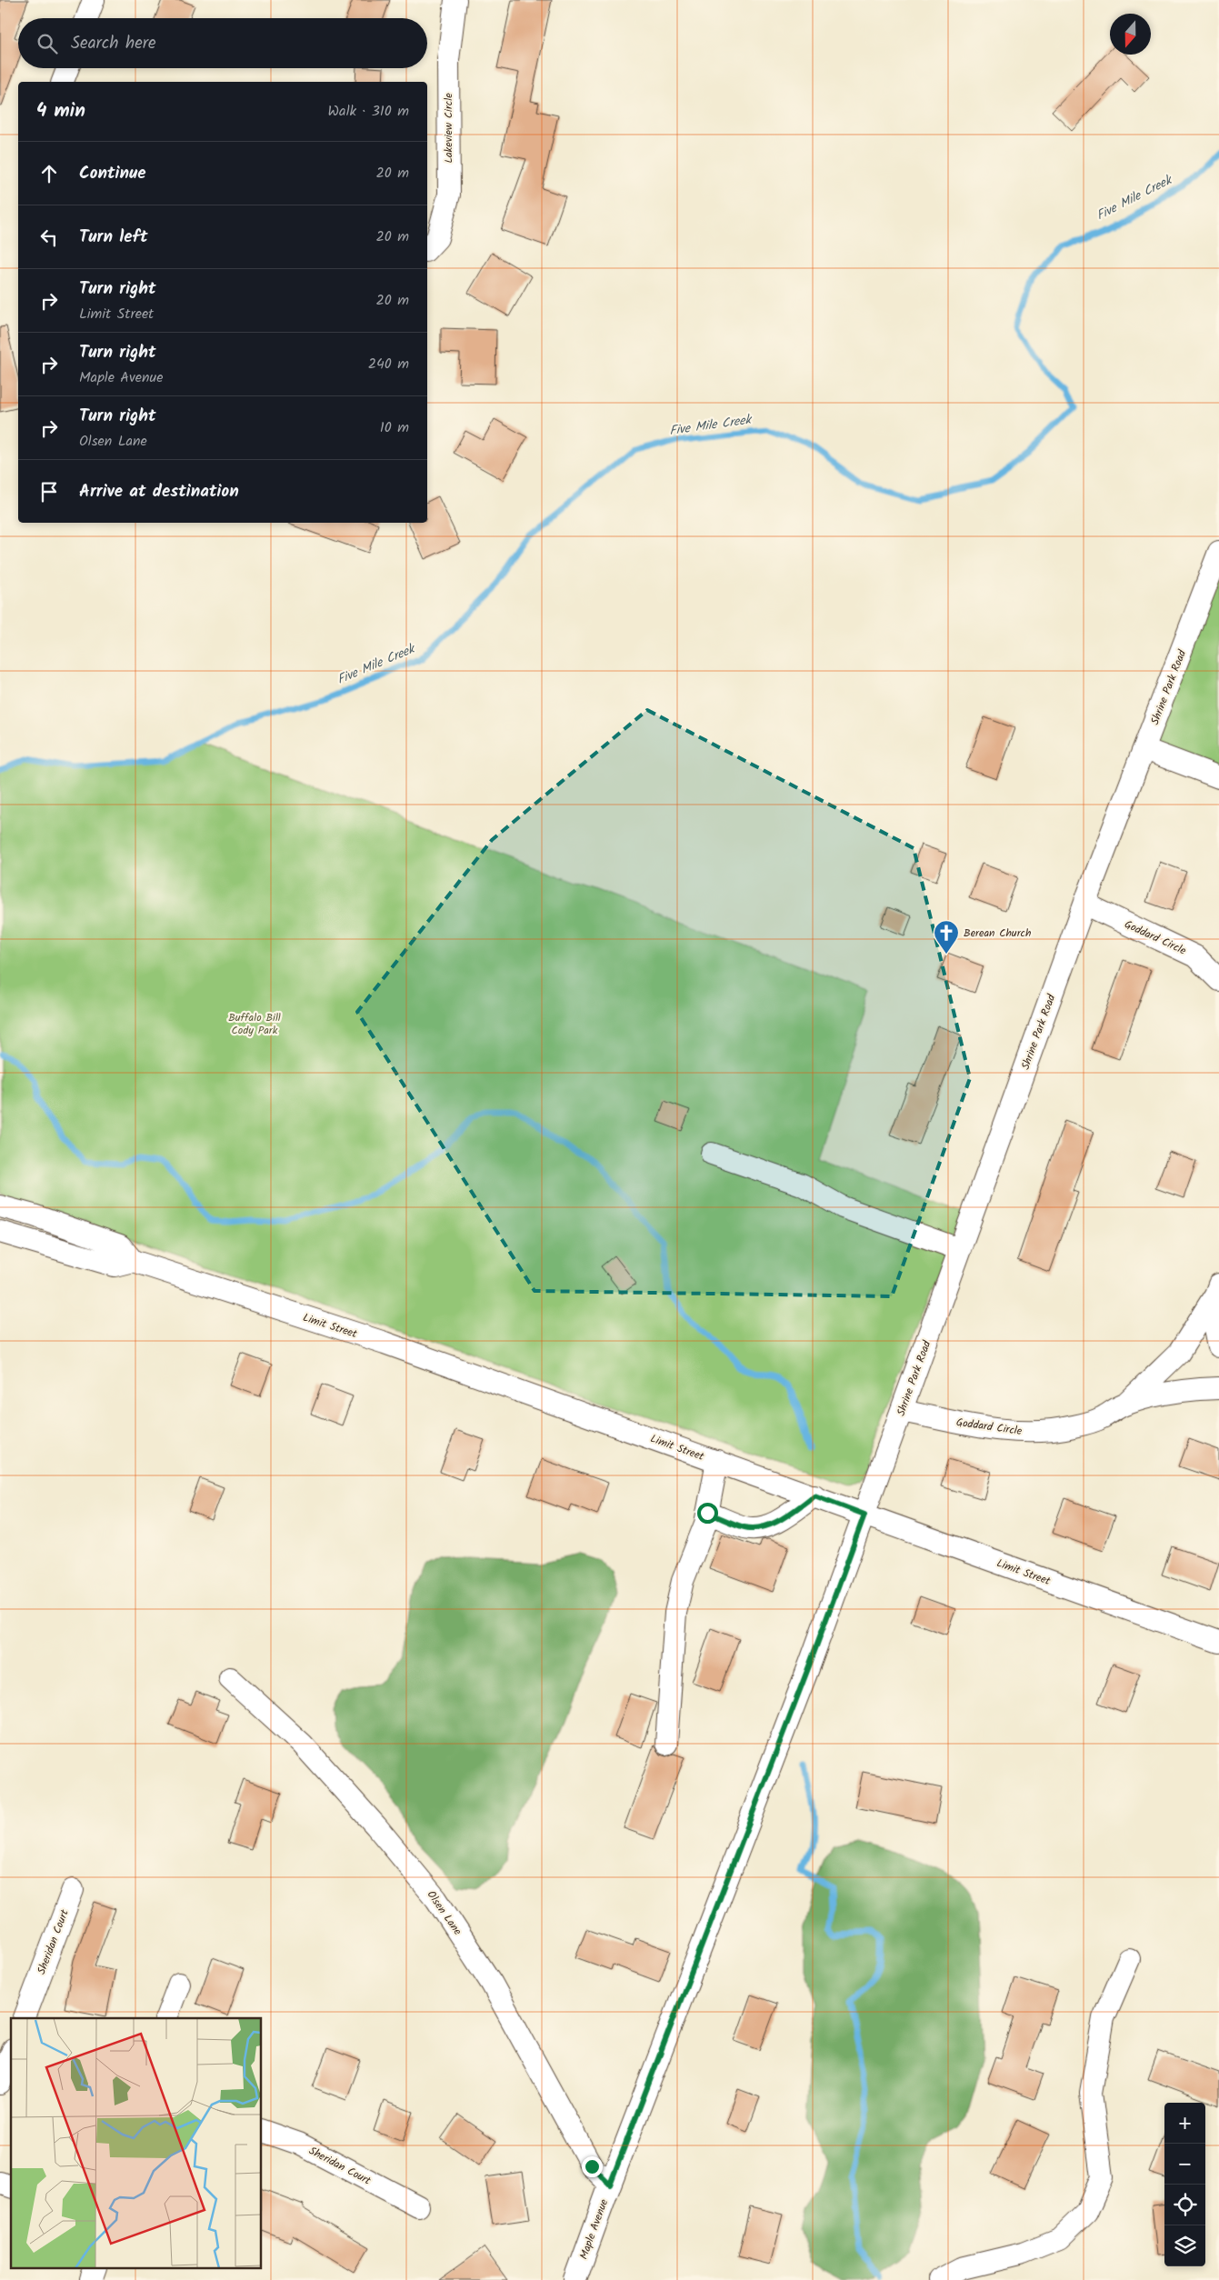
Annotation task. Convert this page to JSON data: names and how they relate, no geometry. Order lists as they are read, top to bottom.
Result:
{
  "streets": {
    "street": [
      "Lakeview Circle",
      "Shrine Park Road",
      "Goddard Circle",
      "Limit Street",
      "Olsen Lane",
      "Sheridan Court",
      "Maple Avenue"
    ]
  },
  "crossings": [
    ["Shrine Park Road", "Goddard Circle"],
    ["Shrine Park Road", "Limit Street"],
    ["Shrine Park Road", "Maple Avenue"],
    ["Limit Street", "Maple Avenue"],
    ["Olsen Lane", "Maple Avenue"]
  ],
  "water": ["Five Mile Creek"],
  "parks": ["Buffalo Bill Cody Park"],
  "places": {
    "church": ["Berean Church"]
  },
  "north": "bottom",
  "page": {
    "search": "Search here",
    "heading": ["4 min", "Walk · 310 m"],
    "list": [
      ["Continue", "20 m"],
      ["Turn left", "20 m"],
      ["Turn right", "Limit Street", "20 m"],
      ["Turn right", "Maple Avenue", "240 m"],
      ["Turn right", "Olsen Lane", "10 m"],
      "Arrive at destination"
    ],
    "map_buttons": ["+", "−"]
  }
}
